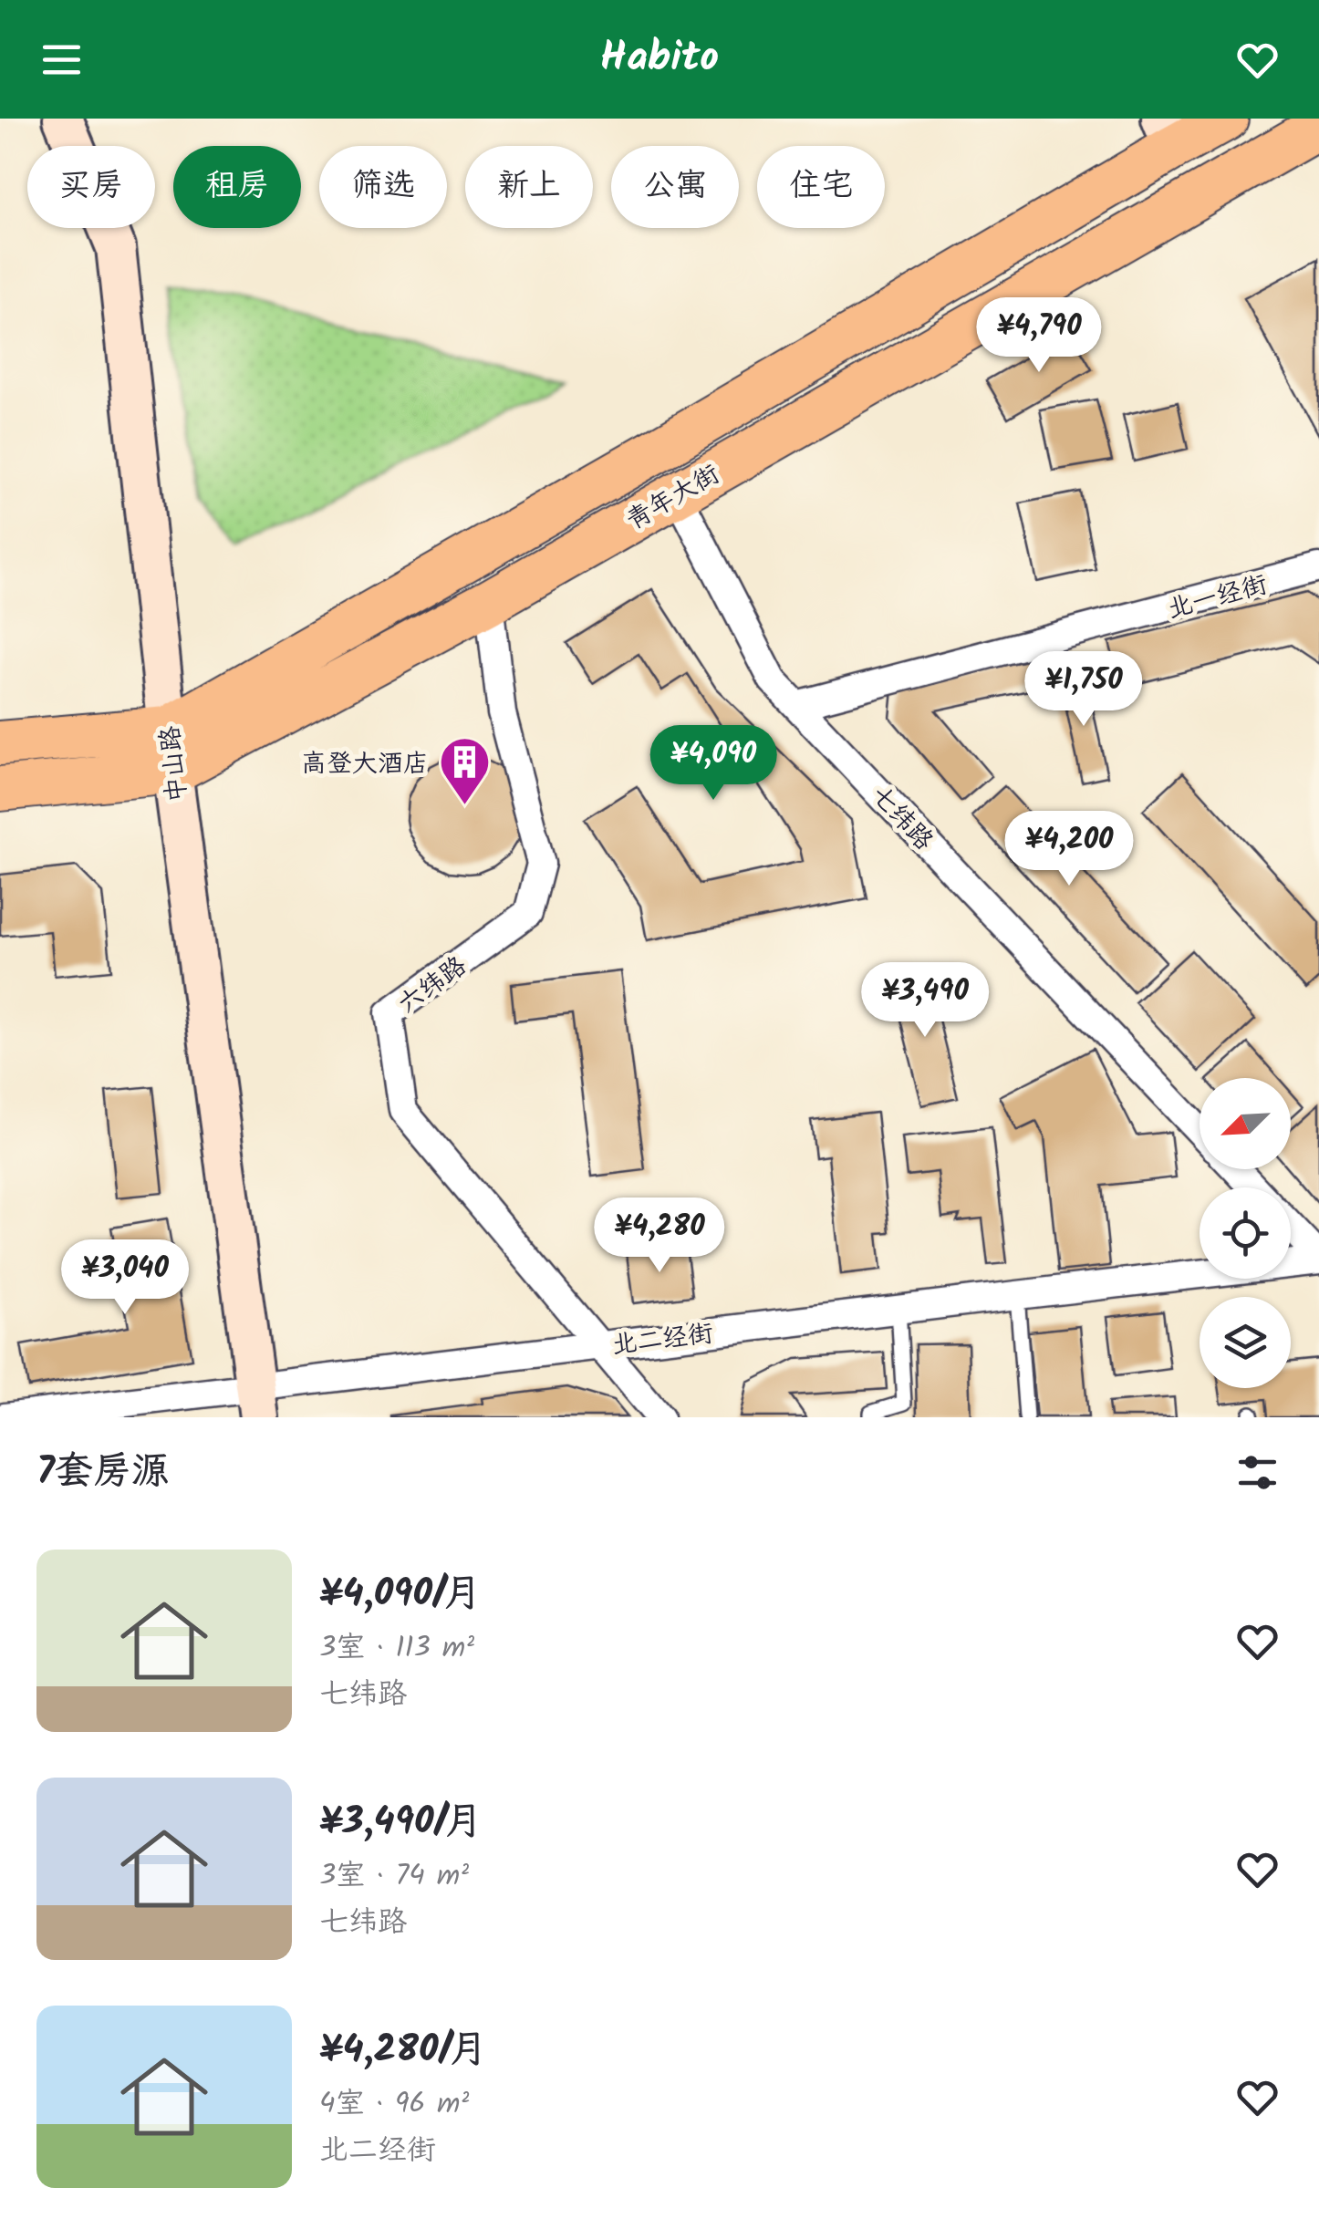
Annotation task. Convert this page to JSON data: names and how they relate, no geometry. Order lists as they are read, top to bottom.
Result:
{
  "streets": {
    "main road": ["青年大街"],
    "street": [
      "北一经街",
      "中山路",
      "七纬路",
      "六纬路",
      "北二经街"
    ]
  },
  "crossings": [
    ["青年大街", "中山路"],
    ["青年大街", "七纬路"],
    ["青年大街", "六纬路"],
    ["北一经街", "七纬路"],
    ["中山路", "北二经街"],
    ["六纬路", "北二经街"]
  ],
  "places": {
    "building": ["高登大酒店"]
  },
  "north": "bottom left",
  "page": {
    "header": "Habito",
    "chip": [
      "买房",
      "租房",
      "筛选",
      "新上",
      "公寓",
      "住宅"
    ],
    "price": [
      "¥4,790",
      "¥1,750",
      "¥4,090",
      "¥4,200",
      "¥3,490",
      "¥4,280",
      "¥3,040"
    ],
    "heading": "7套房源",
    "list": [
      {
        "name": "¥4,090/月",
        "note": "3室 · 113 m² · 七纬路"
      },
      {
        "name": "¥3,490/月",
        "note": "3室 · 74 m² · 七纬路"
      },
      {
        "name": "¥4,280/月",
        "note": "4室 · 96 m² · 北二经街"
      }
    ]
  }
}
